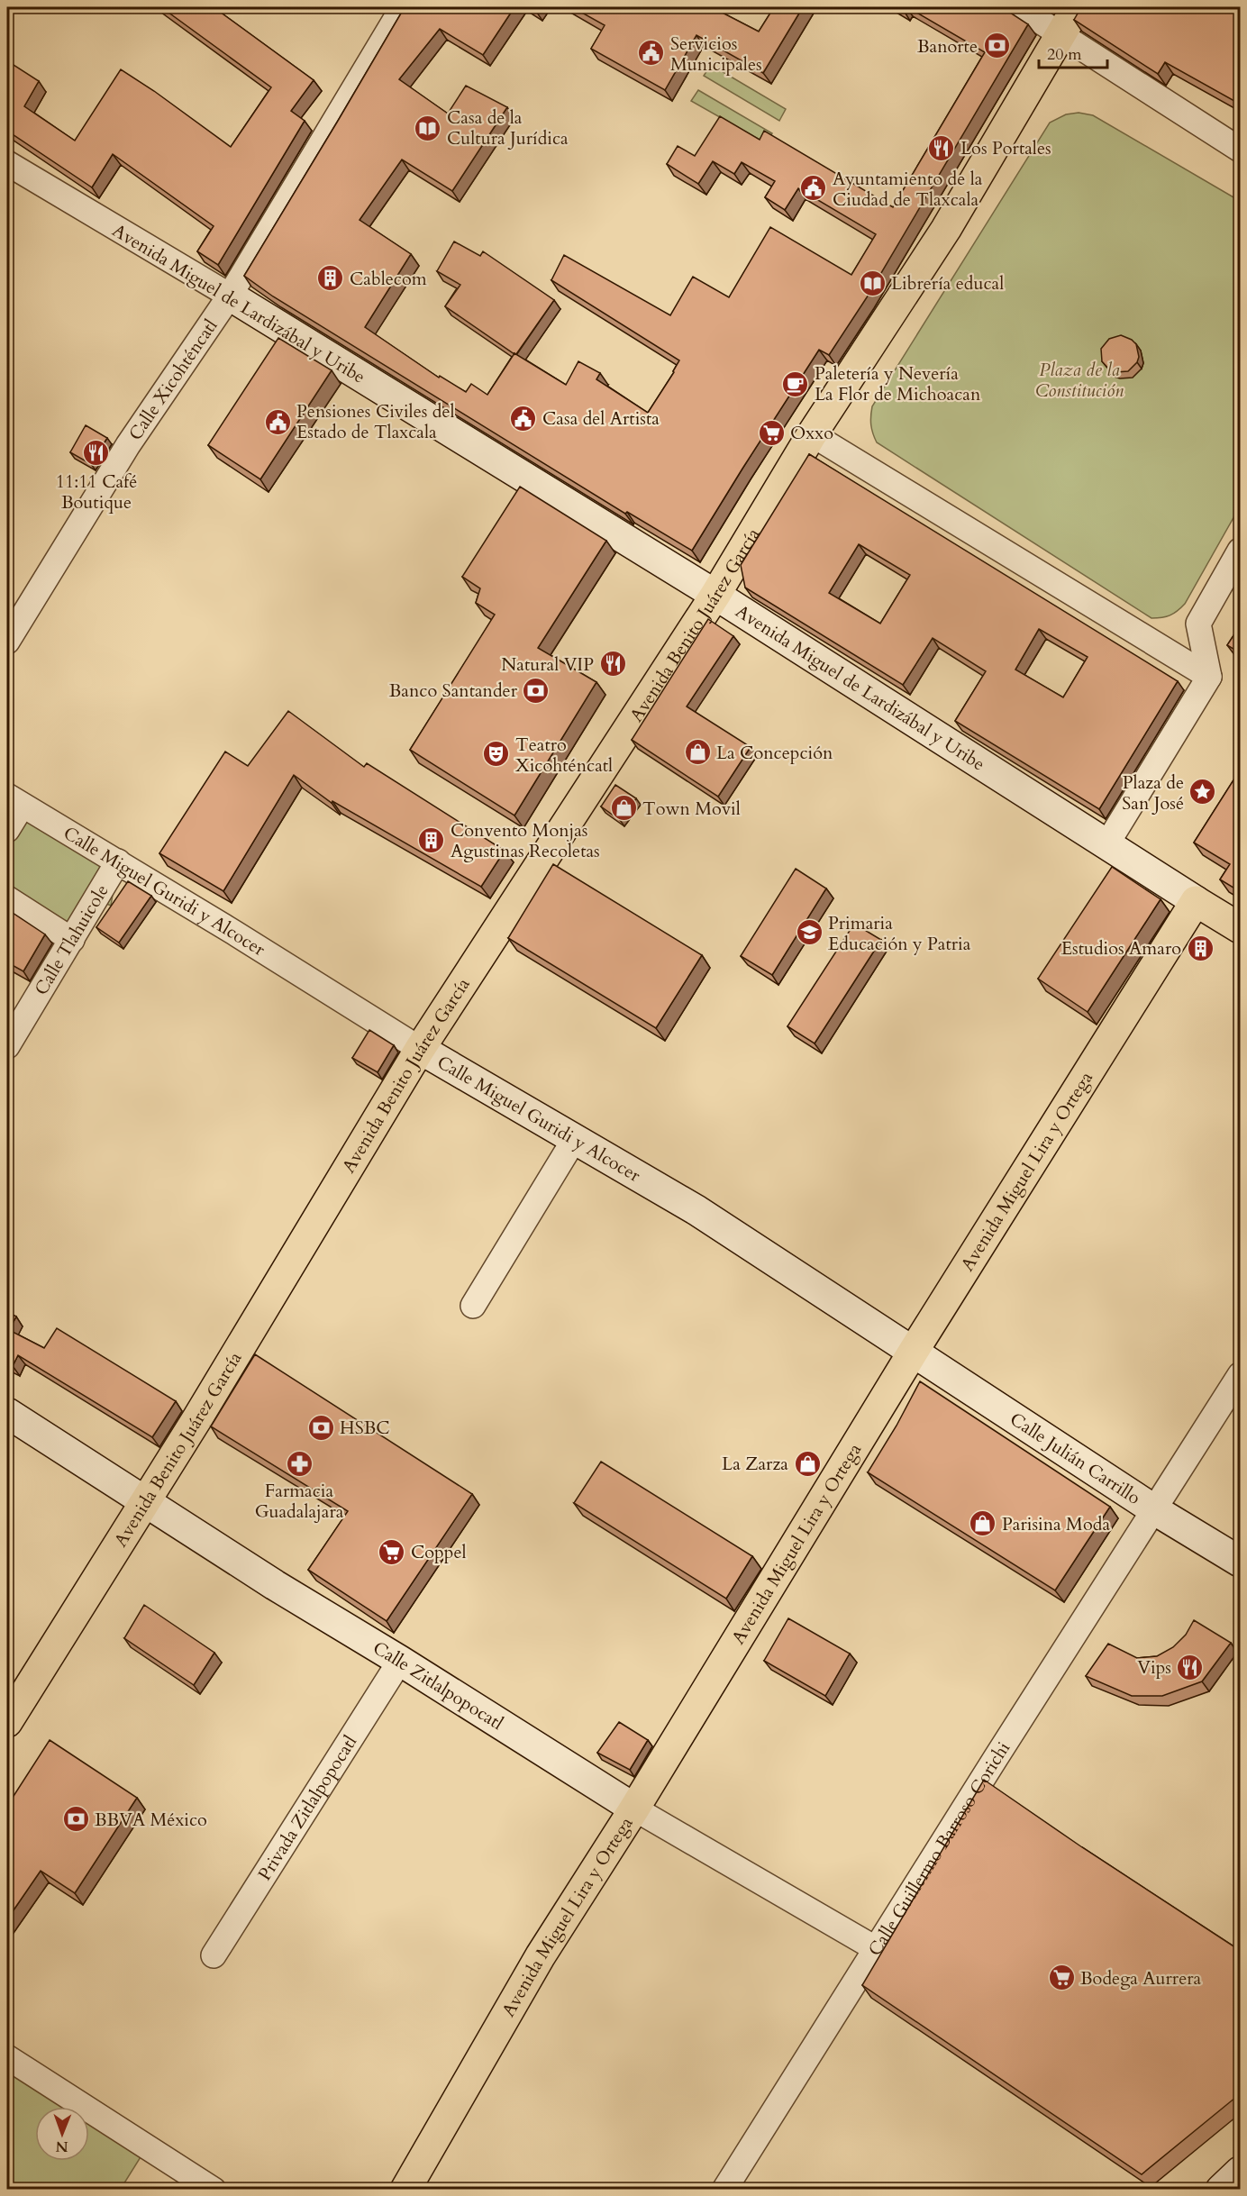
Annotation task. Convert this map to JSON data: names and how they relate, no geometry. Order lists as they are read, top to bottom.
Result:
{
  "streets": {
    "main road": ["Avenida Miguel de Lardizábal y Uribe", "Avenida Benito Juárez García", "Avenida Miguel Lira y Ortega"],
    "street": [
      "Calle Xicohténcatl",
      "Calle Miguel Guridi y Alcocer",
      "Calle Tlahuicole",
      "Calle Julián Carrillo",
      "Calle Zitlalpopocatl",
      "Privada Zitlalpopocatl",
      "Calle Guillermo Barroso Corichi"
    ]
  },
  "crossings": [
    ["Avenida Miguel de Lardizábal y Uribe", "Calle Xicohténcatl"],
    ["Avenida Miguel de Lardizábal y Uribe", "Avenida Benito Juárez García"],
    ["Avenida Miguel de Lardizábal y Uribe", "Avenida Miguel Lira y Ortega"],
    ["Avenida Benito Juárez García", "Calle Miguel Guridi y Alcocer"],
    ["Avenida Benito Juárez García", "Calle Zitlalpopocatl"],
    ["Calle Miguel Guridi y Alcocer", "Calle Tlahuicole"],
    ["Calle Miguel Guridi y Alcocer", "Avenida Miguel Lira y Ortega"],
    ["Calle Miguel Guridi y Alcocer", "Calle Julián Carrillo"],
    ["Avenida Miguel Lira y Ortega", "Calle Julián Carrillo"],
    ["Avenida Miguel Lira y Ortega", "Calle Zitlalpopocatl"],
    ["Calle Julián Carrillo", "Calle Guillermo Barroso Corichi"],
    ["Calle Zitlalpopocatl", "Privada Zitlalpopocatl"],
    ["Calle Zitlalpopocatl", "Calle Guillermo Barroso Corichi"]
  ],
  "parks": ["Plaza de la Constitución"],
  "places": {
    "bank": [
      "Banorte",
      "Banco Santander",
      "HSBC",
      "BBVA México"
    ],
    "public building": [
      "Servicios Municipales",
      "Ayuntamiento de la Ciudad de Tlaxcala",
      "Casa del Artista",
      "Pensiones Civiles del Estado de Tlaxcala"
    ],
    "library": ["Casa de la Cultura Jurídica", "Librería educal"],
    "restaurant": [
      "Los Portales",
      "11:11 Café Boutique",
      "Natural VIP",
      "Vips"
    ],
    "building": ["Cablecom", "Convento Monjas Agustinas Recoletas", "Estudios Amaro"],
    "cafe": ["Paletería y Nevería La Flor de Michoacan"],
    "supermarket": ["Oxxo", "Coppel", "Bodega Aurrera"],
    "shop": [
      "La Concepción",
      "Town Movil",
      "La Zarza",
      "Parisina Moda"
    ],
    "theatre": ["Teatro Xicohténcatl"],
    "place": ["Plaza de San José"],
    "school or university": ["Primaria Educación y Patria"],
    "pharmacy": ["Farmacia Guadalajara"]
  },
  "scale_bar": "20 m",
  "north": "bottom"
}
